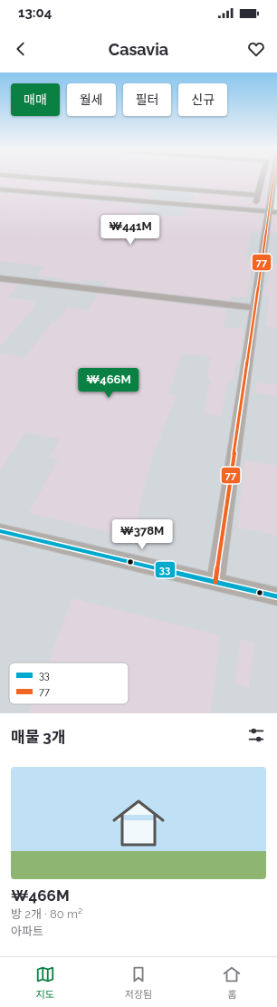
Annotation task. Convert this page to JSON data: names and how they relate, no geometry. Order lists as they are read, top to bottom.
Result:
{
  "lines": ["transit line 77", "transit line 33"],
  "legend": ["33", "77"],
  "page": {
    "status": "13:04",
    "header": "Casavia",
    "chip": [
      "매매",
      "월세",
      "필터",
      "신규"
    ],
    "price": ["₩441M", "₩466M", "₩378M"],
    "heading": "매물 3개",
    "list": [
      {
        "name": "₩466M",
        "note": "방 2개 · 80 m² · 아파트"
      }
    ],
    "tabs": ["지도", "저장됨", "홈"]
  }
}
